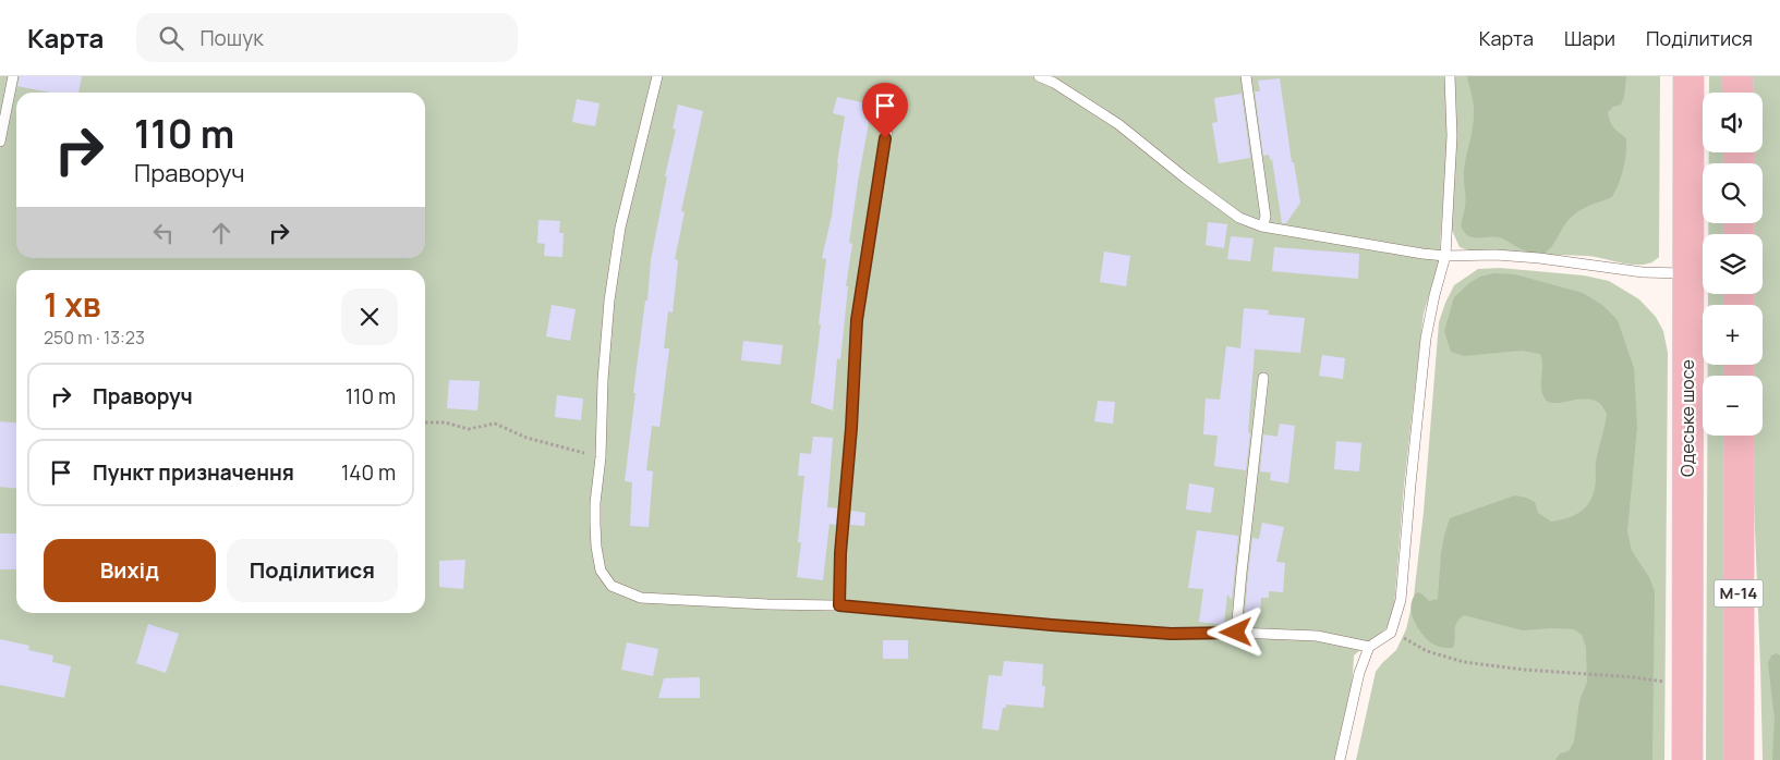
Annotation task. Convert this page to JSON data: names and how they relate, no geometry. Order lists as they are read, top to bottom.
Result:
{
  "streets": {
    "highway": ["Одеське шосе", "М-14"]
  },
  "page": {
    "header": "Карта",
    "search": "Пошук",
    "nav": ["Карта", "Шари", "Поділитися"],
    "map_buttons": ["+", "−"],
    "turn": ["110 m", "Праворуч"],
    "heading": ["1 хв", "250 m · 13:23"],
    "list": [
      {
        "name": "Праворуч",
        "value": "110 m"
      },
      {
        "name": "Пункт призначення",
        "value": "140 m"
      }
    ],
    "buttons": ["Вихід", "Поділитися"]
  }
}
